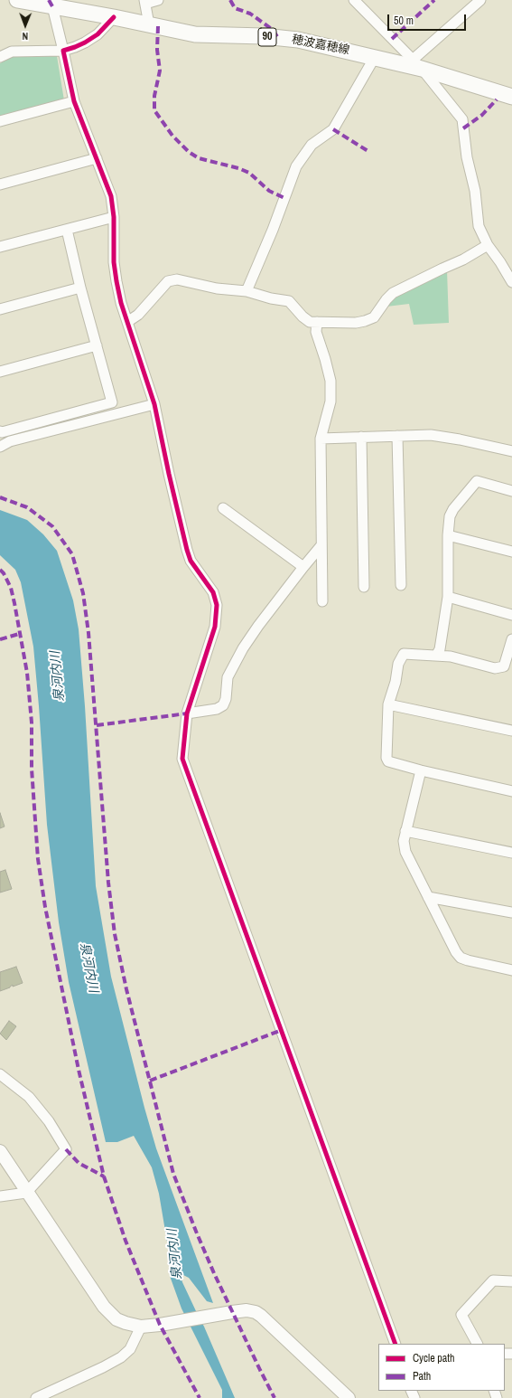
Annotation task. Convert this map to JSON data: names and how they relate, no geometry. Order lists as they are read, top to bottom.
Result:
{
  "streets": {
    "main road": ["90", "穂波嘉穂線"]
  },
  "water": ["泉河内川"],
  "legend": ["Cycle path", "Path"],
  "scale_bar": "50 m",
  "north": "bottom"
}
